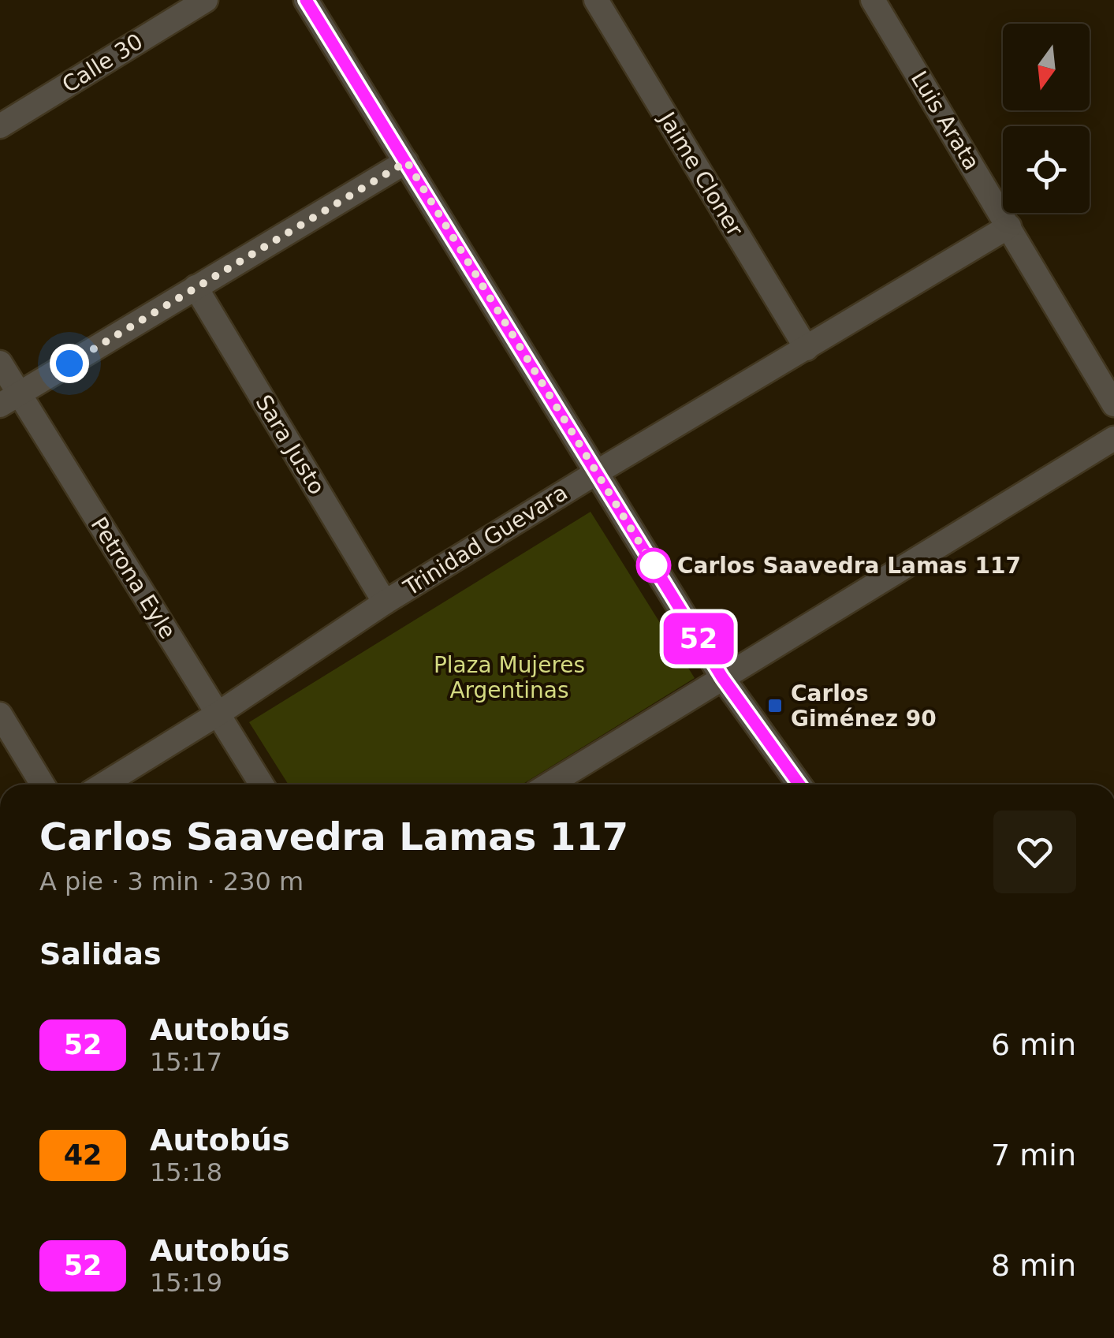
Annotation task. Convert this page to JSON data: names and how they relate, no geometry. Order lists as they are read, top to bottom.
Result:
{
  "streets": {
    "street": [
      "Calle 30",
      "Luis Arata",
      "Jaime Cloner",
      "Sara Justo",
      "Trinidad Guevara",
      "Petrona Eyle"
    ]
  },
  "crossings": [
    ["Luis Arata", "Trinidad Guevara"],
    ["Jaime Cloner", "Trinidad Guevara"],
    ["Sara Justo", "Trinidad Guevara"],
    ["Trinidad Guevara", "Petrona Eyle"]
  ],
  "parks": ["Plaza Mujeres Argentinas"],
  "places": {
    "other": ["Carlos Saavedra Lamas 117"],
    "transit": ["Carlos Giménez 90"]
  },
  "lines": ["bus line 52"],
  "north": "bottom",
  "page": {
    "on_map": "52",
    "heading": [
      ["Carlos Saavedra Lamas 117", "A pie · 3 min · 230 m"],
      "Salidas"
    ],
    "list": [
      {
        "mark": "52",
        "name": "Autobús",
        "note": "15:17",
        "value": "6 min"
      },
      {
        "mark": "42",
        "name": "Autobús",
        "note": "15:18",
        "value": "7 min"
      },
      {
        "mark": "52",
        "name": "Autobús",
        "note": "15:19",
        "value": "8 min"
      }
    ]
  }
}
